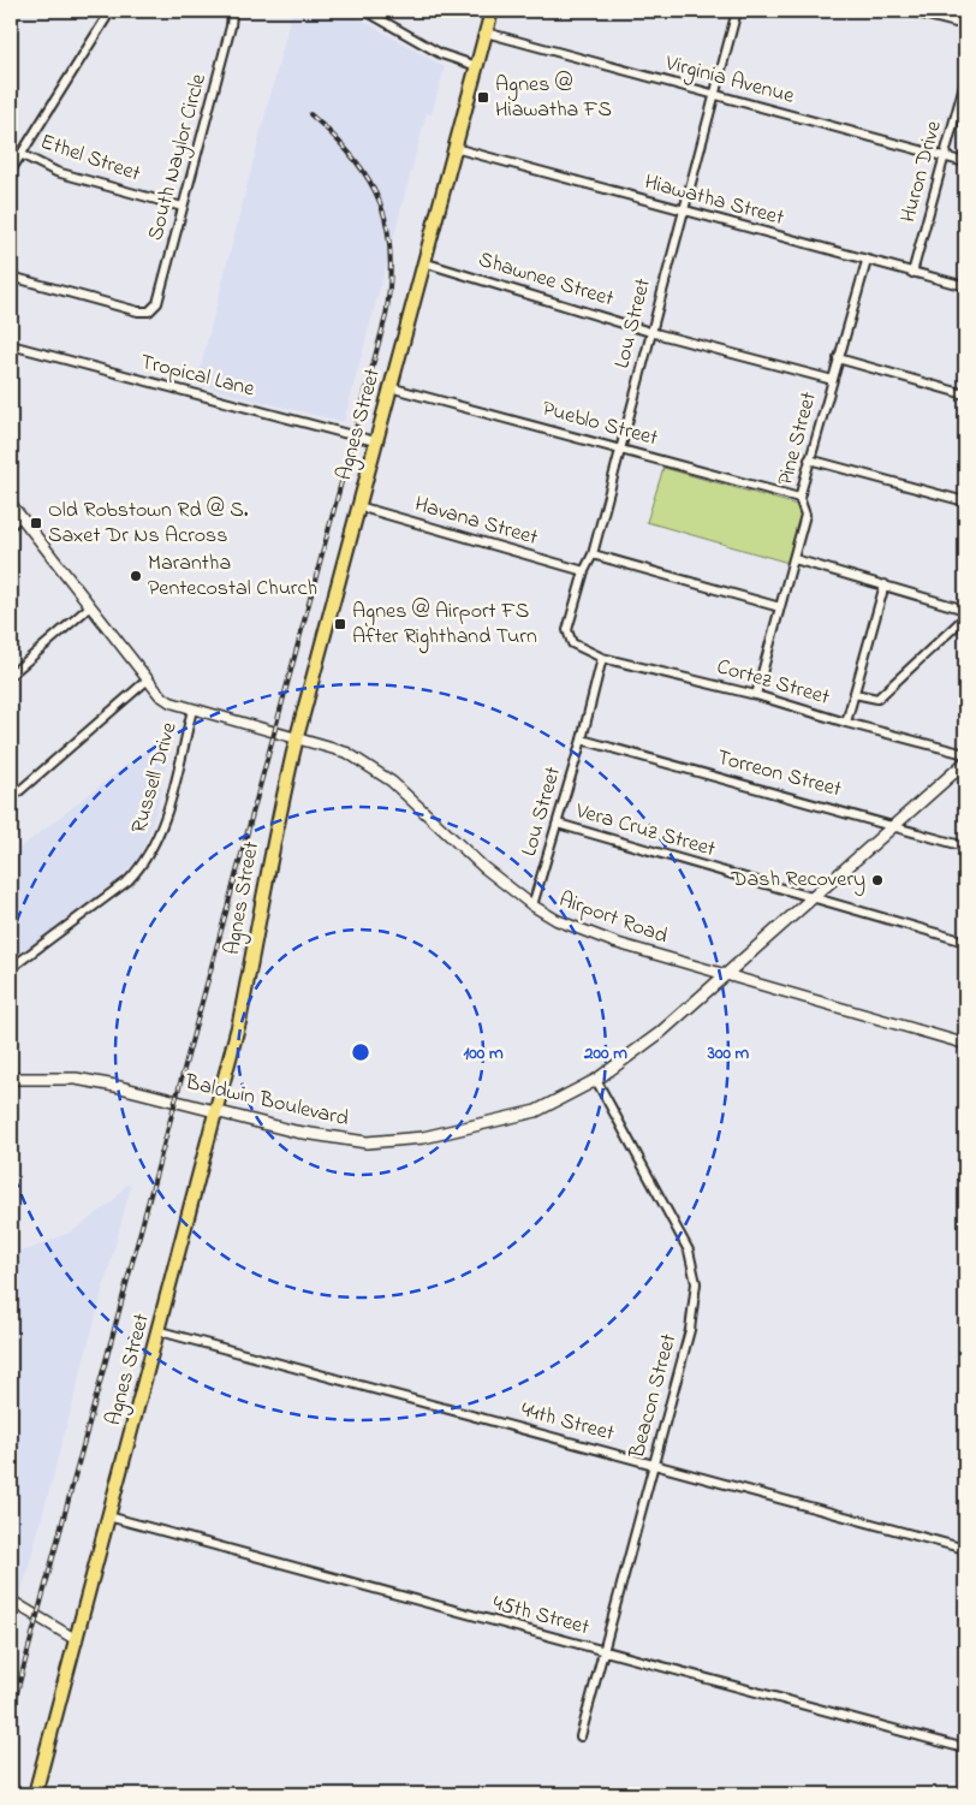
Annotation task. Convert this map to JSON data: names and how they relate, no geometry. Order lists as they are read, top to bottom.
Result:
{
  "streets": {
    "main road": ["Agnes Street", "Baldwin Boulevard"],
    "street": [
      "Virginia Avenue",
      "South Naylor Circle",
      "Ethel Street",
      "Huron Drive",
      "Hiawatha Street",
      "Shawnee Street",
      "Lou Street",
      "Tropical Lane",
      "Pueblo Street",
      "Pine Street",
      "Havana Street",
      "Cortez Street",
      "Torreon Street",
      "Russell Drive",
      "Vera Cruz Street",
      "Airport Road",
      "Beacon Street",
      "44th Street",
      "45th Street"
    ]
  },
  "crossings": [
    ["Virginia Avenue", "Huron Drive"],
    ["Virginia Avenue", "Lou Street"],
    ["Virginia Avenue", "Agnes Street"],
    ["South Naylor Circle", "Ethel Street"],
    ["Huron Drive", "Hiawatha Street"],
    ["Hiawatha Street", "Lou Street"],
    ["Hiawatha Street", "Agnes Street"],
    ["Hiawatha Street", "Pine Street"],
    ["Shawnee Street", "Lou Street"],
    ["Shawnee Street", "Agnes Street"],
    ["Shawnee Street", "Pine Street"],
    ["Lou Street", "Pueblo Street"],
    ["Lou Street", "Havana Street"],
    ["Lou Street", "Cortez Street"],
    ["Lou Street", "Torreon Street"],
    ["Lou Street", "Vera Cruz Street"],
    ["Lou Street", "Airport Road"],
    ["Tropical Lane", "Agnes Street"],
    ["Agnes Street", "Pueblo Street"],
    ["Agnes Street", "Havana Street"],
    ["Agnes Street", "Airport Road"],
    ["Agnes Street", "Baldwin Boulevard"],
    ["Agnes Street", "44th Street"],
    ["Agnes Street", "45th Street"],
    ["Pueblo Street", "Pine Street"],
    ["Pine Street", "Cortez Street"],
    ["Torreon Street", "Baldwin Boulevard"],
    ["Russell Drive", "Airport Road"],
    ["Vera Cruz Street", "Baldwin Boulevard"],
    ["Airport Road", "Baldwin Boulevard"],
    ["Baldwin Boulevard", "Beacon Street"],
    ["Beacon Street", "44th Street"],
    ["Beacon Street", "45th Street"]
  ],
  "places": {
    "transit": ["Agnes @ Hiawatha FS", "Old Robstown Rd @ S. Saxet Dr Ns Across", "Agnes @ Airport FS After Righthand Turn"],
    "other": ["Marantha Pentecostal Church", "Dash Recovery"]
  },
  "rings": ["100 m", "200 m", "300 m"]
}
